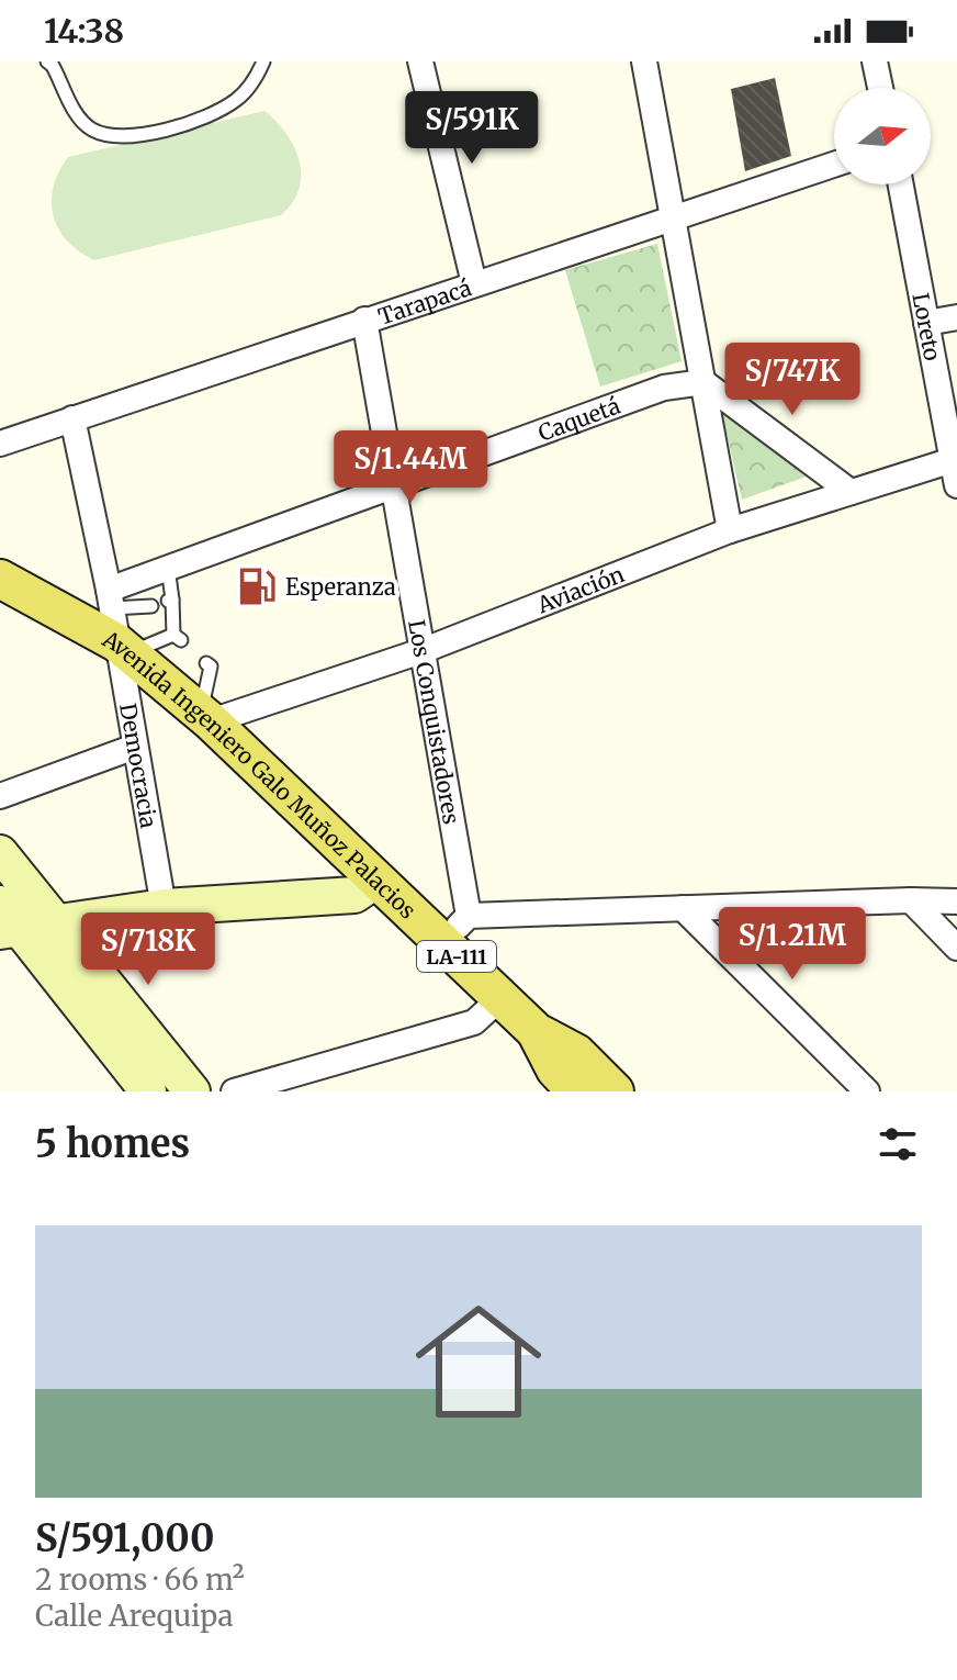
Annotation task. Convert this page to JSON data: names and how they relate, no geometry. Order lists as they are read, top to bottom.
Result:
{
  "streets": {
    "main road": ["Avenida Ingeniero Galo Muñoz Palacios", "LA-111"],
    "street": [
      "Tarapacá",
      "Loreto",
      "Caquetá",
      "Aviación",
      "Los Conquistadores",
      "Democracia"
    ]
  },
  "crossings": [
    ["Tarapacá", "Los Conquistadores"],
    ["Tarapacá", "Democracia"],
    ["Loreto", "Aviación"],
    ["Caquetá", "Los Conquistadores"],
    ["Caquetá", "Democracia"],
    ["Caquetá", "Avenida Ingeniero Galo Muñoz Palacios"],
    ["Aviación", "Los Conquistadores"],
    ["Aviación", "Avenida Ingeniero Galo Muñoz Palacios"],
    ["Democracia", "Avenida Ingeniero Galo Muñoz Palacios"]
  ],
  "places": {
    "fuel station": ["Esperanza"]
  },
  "north": "right",
  "page": {
    "status": "14:38",
    "price": [
      "S/591K",
      "S/747K",
      "S/1.44M",
      "S/1.21M",
      "S/718K"
    ],
    "heading": "5 homes",
    "list": [
      {
        "name": "S/591,000",
        "note": "2 rooms · 66 m² · Calle Arequipa"
      }
    ]
  }
}
